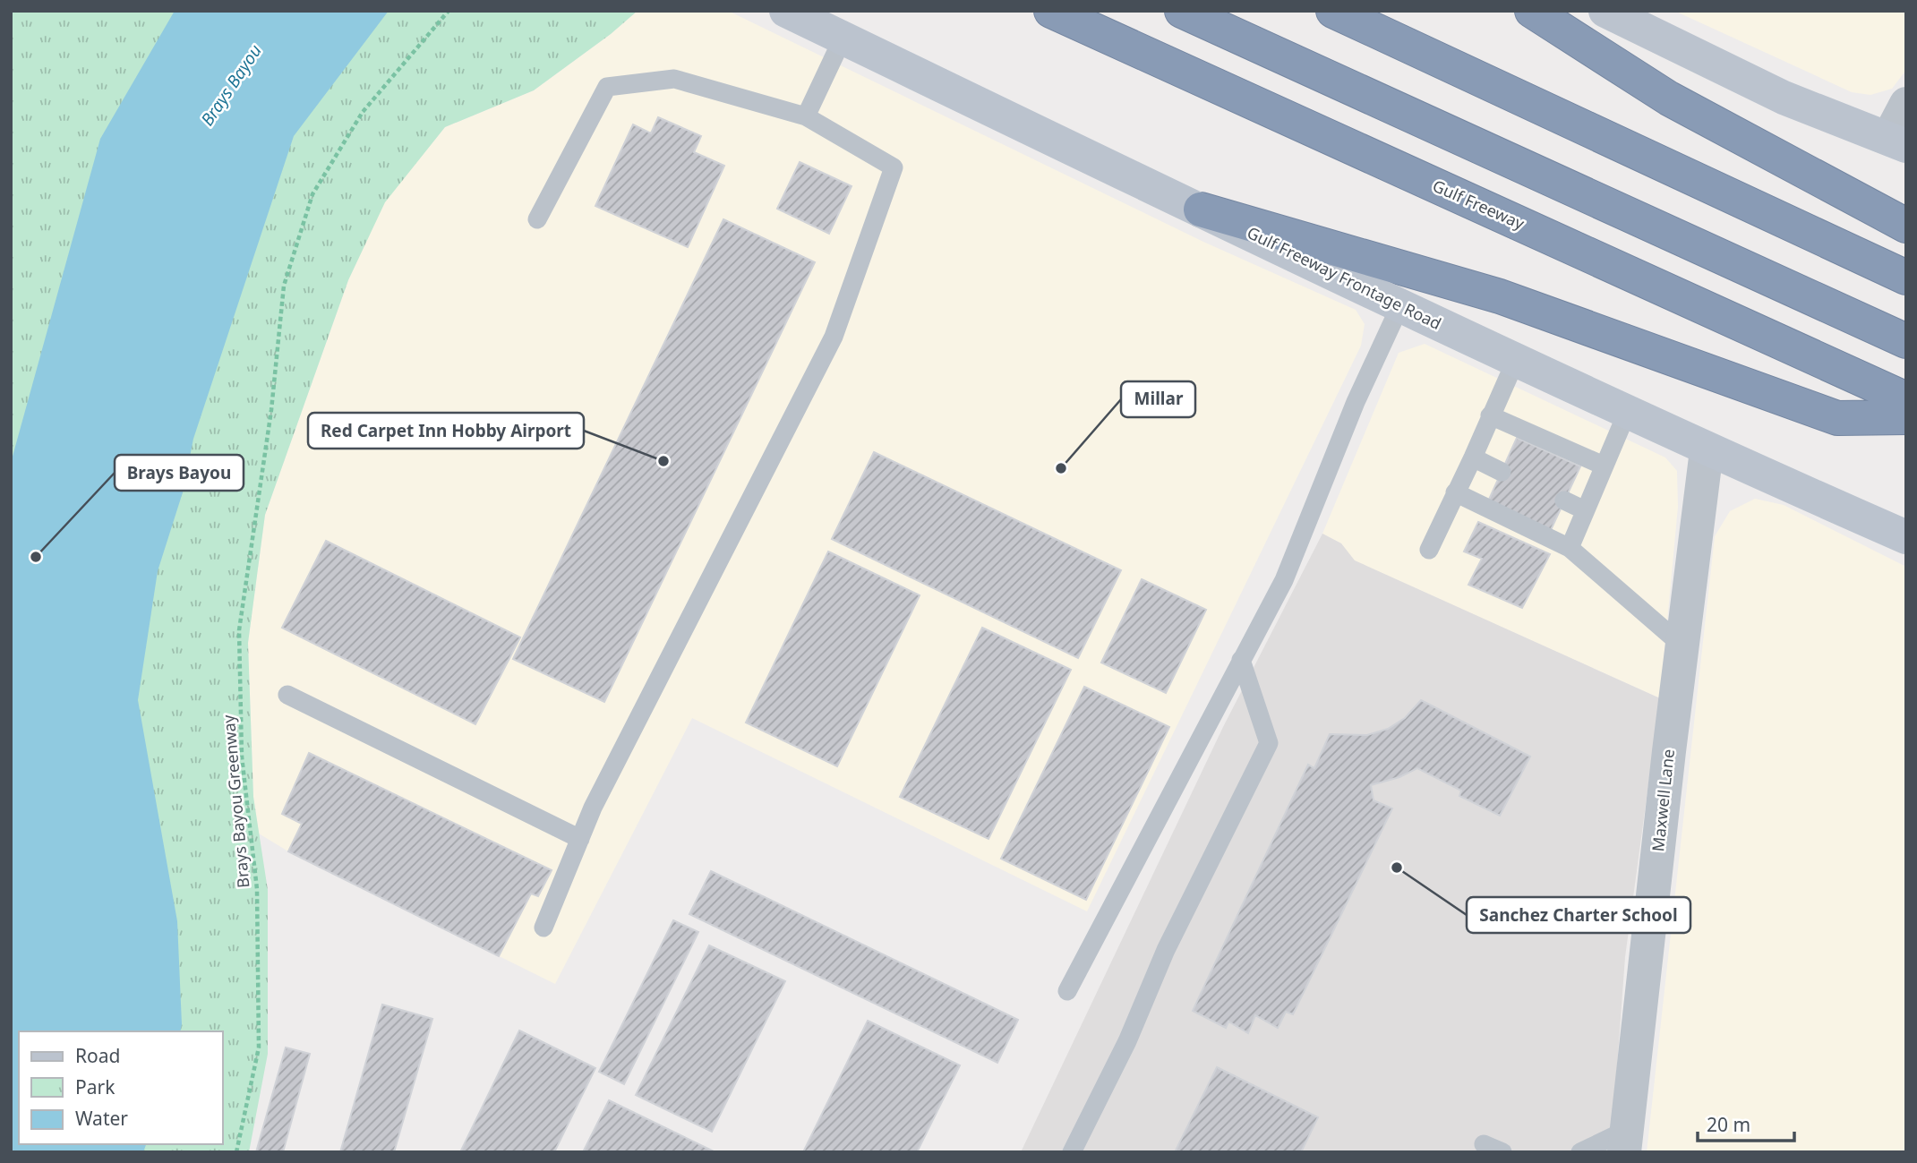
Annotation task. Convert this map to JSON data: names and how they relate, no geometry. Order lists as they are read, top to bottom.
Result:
{
  "streets": {
    "highway": ["Gulf Freeway"],
    "main road": ["Gulf Freeway Frontage Road"],
    "street": ["Maxwell Lane"],
    "path": ["Brays Bayou Greenway"]
  },
  "crossings": [
    ["Gulf Freeway Frontage Road", "Maxwell Lane"]
  ],
  "water": ["Brays Bayou"],
  "places": [
    "Red Carpet Inn Hobby Airport",
    "Millar",
    "Brays Bayou",
    "Sanchez Charter School"
  ],
  "legend": ["Road", "Park", "Water"],
  "scale_bar": "20 m"
}
